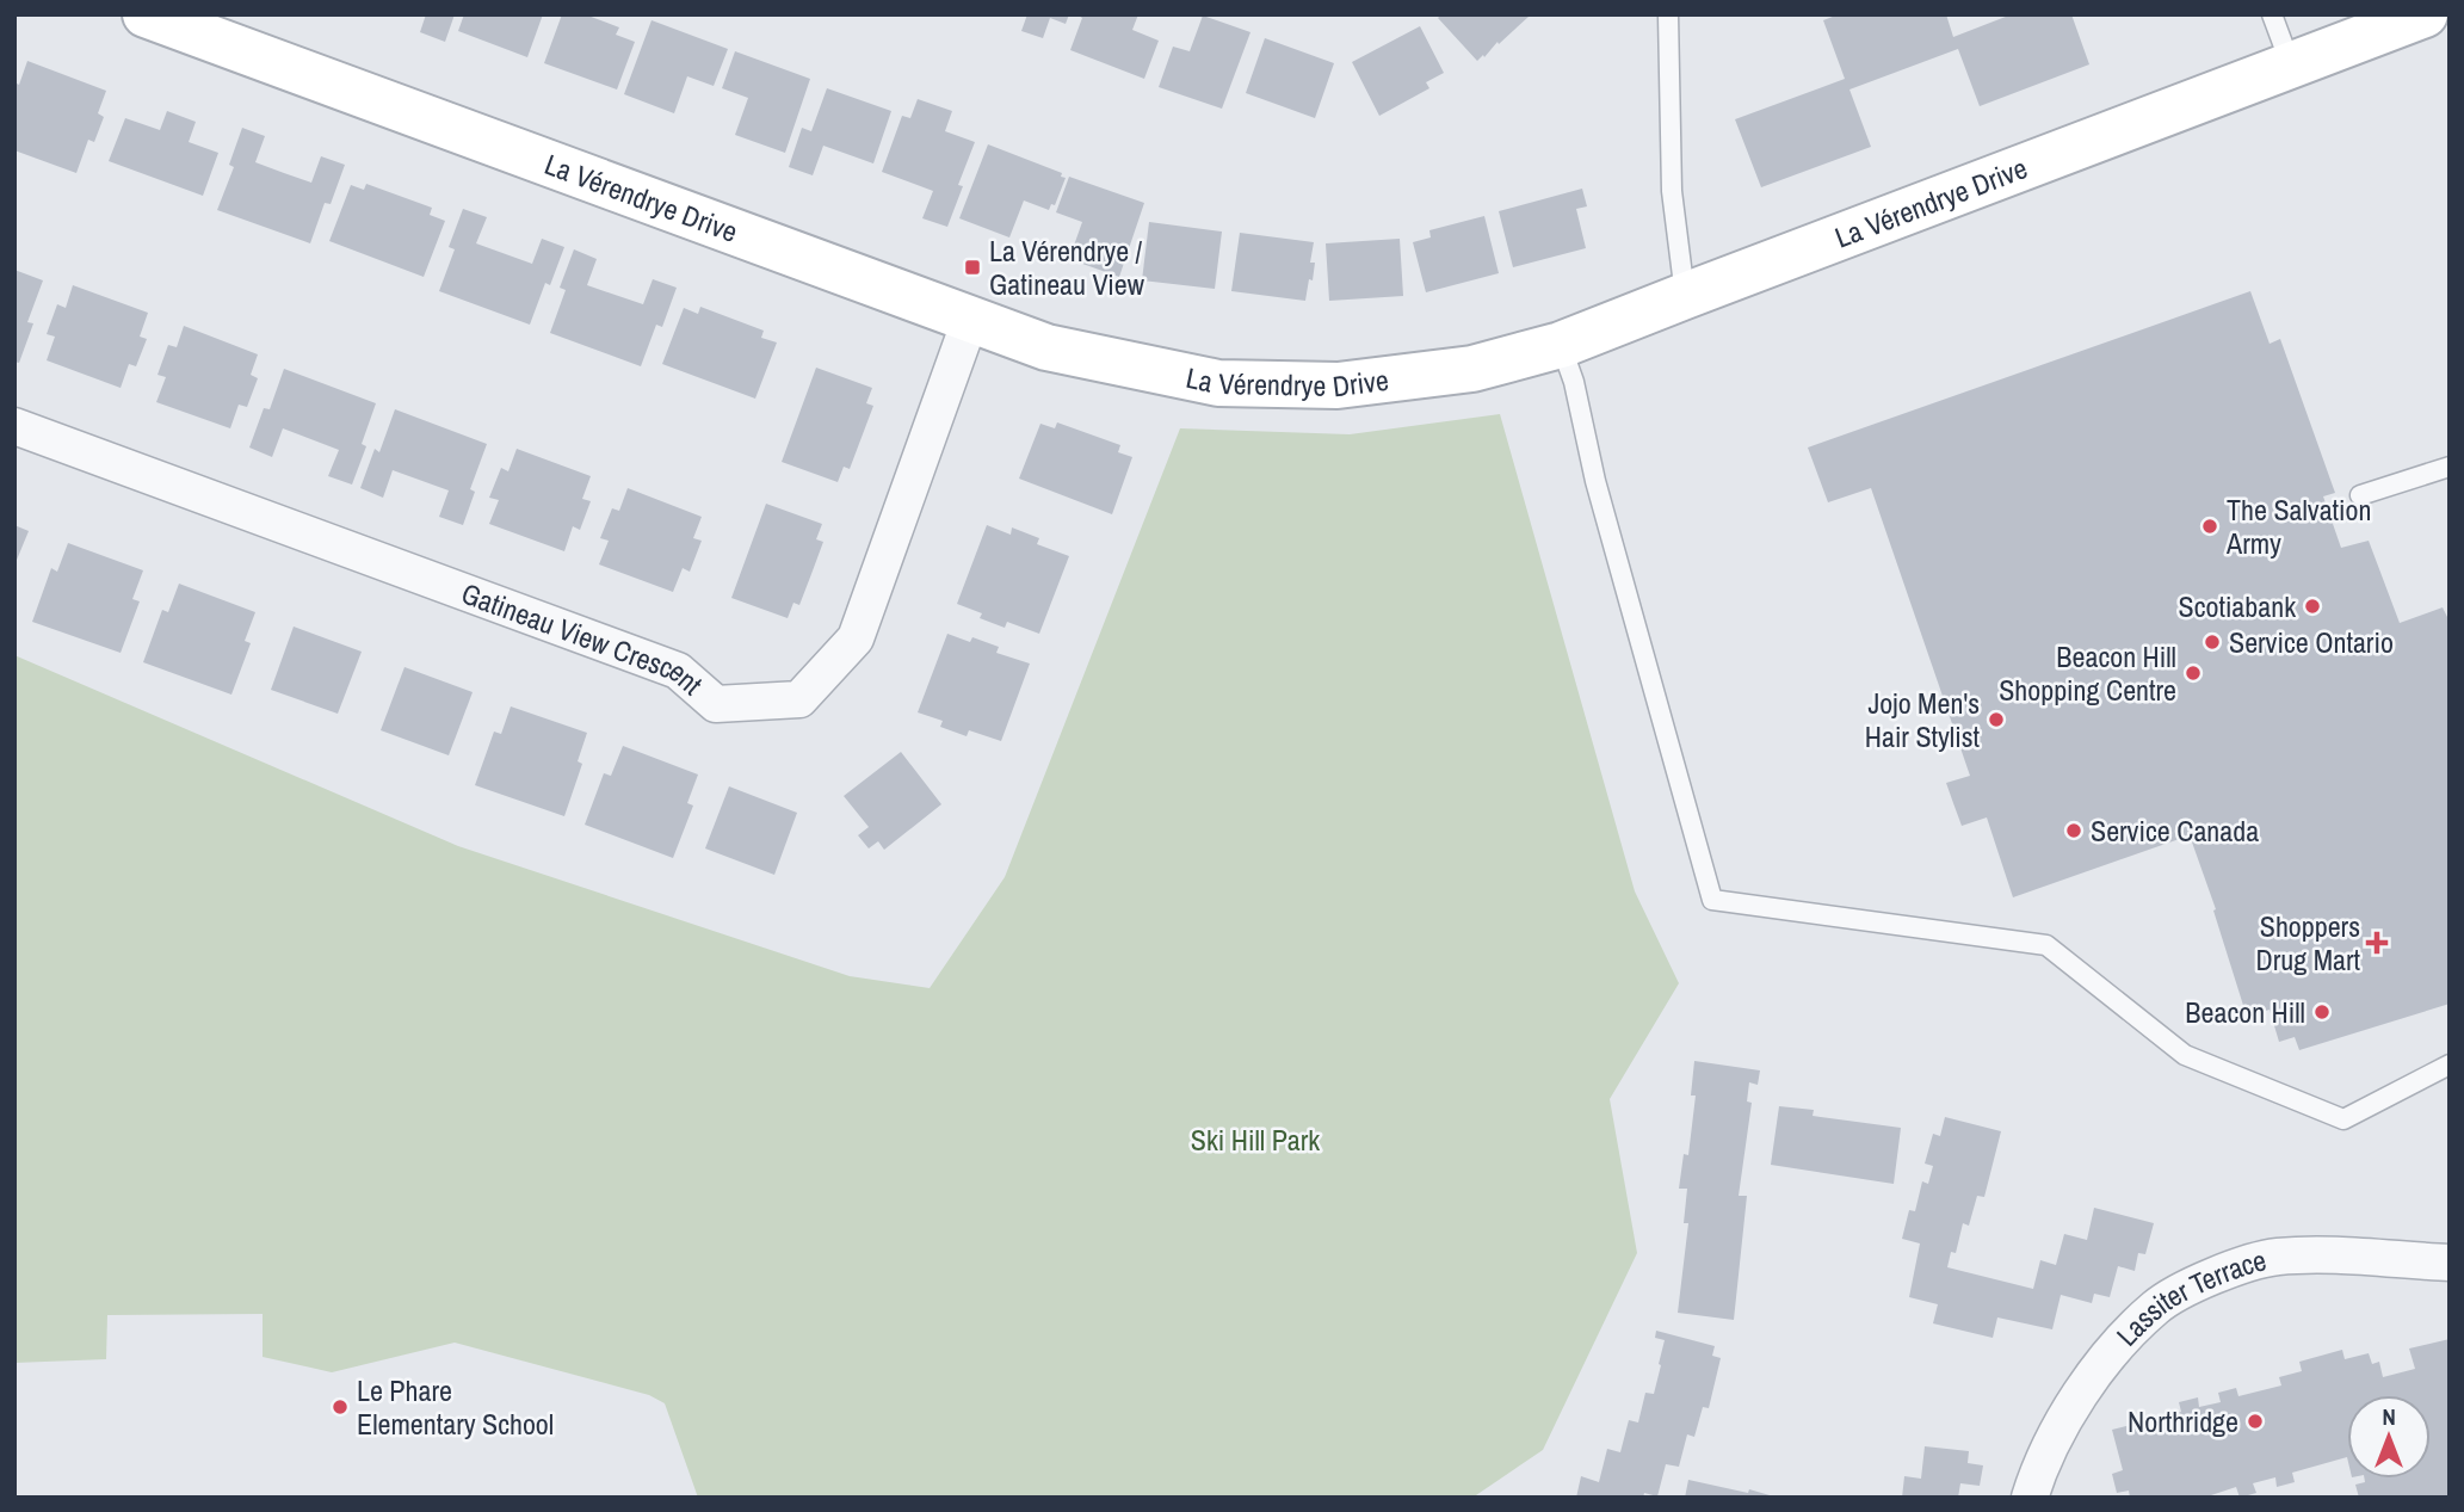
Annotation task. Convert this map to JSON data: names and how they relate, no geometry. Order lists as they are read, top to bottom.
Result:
{
  "streets": {
    "street": ["La Vérendrye Drive", "Gatineau View Crescent", "Lassiter Terrace"]
  },
  "crossings": [
    ["La Vérendrye Drive", "Gatineau View Crescent"]
  ],
  "parks": ["Ski Hill Park"],
  "places": {
    "transit": ["La Vérendrye / Gatineau View"],
    "other": [
      "The Salvation Army",
      "Scotiabank",
      "Service Ontario",
      "Beacon Hill Shopping Centre",
      "Jojo Men's Hair Stylist",
      "Service Canada",
      "Beacon Hill",
      "Le Phare Elementary School",
      "Northridge"
    ],
    "health": ["Shoppers Drug Mart"]
  },
  "north": "top"
}
